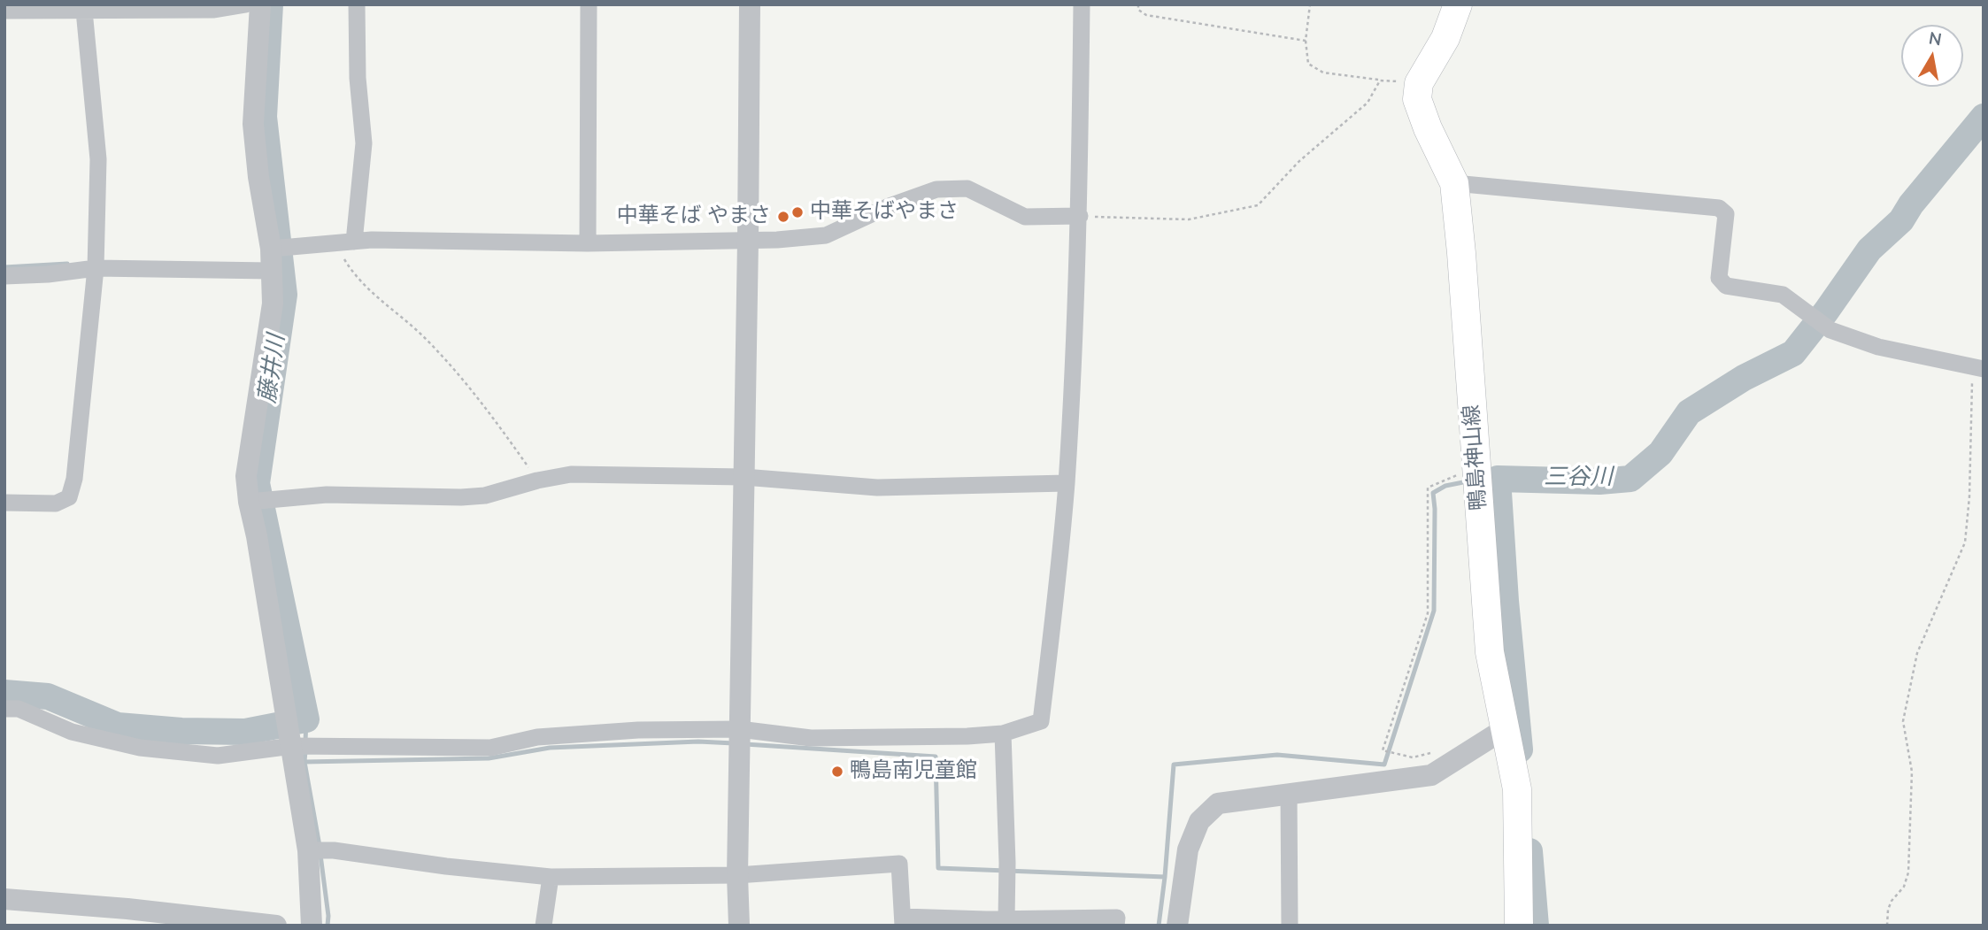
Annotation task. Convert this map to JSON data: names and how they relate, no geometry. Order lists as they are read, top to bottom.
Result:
{
  "streets": {
    "main road": ["鴨島神山線"]
  },
  "water": ["藤井川", "三谷川"],
  "places": ["中華そばやまさ", "中華そば やまさ", "鴨島南児童館"],
  "north": "top"
}
